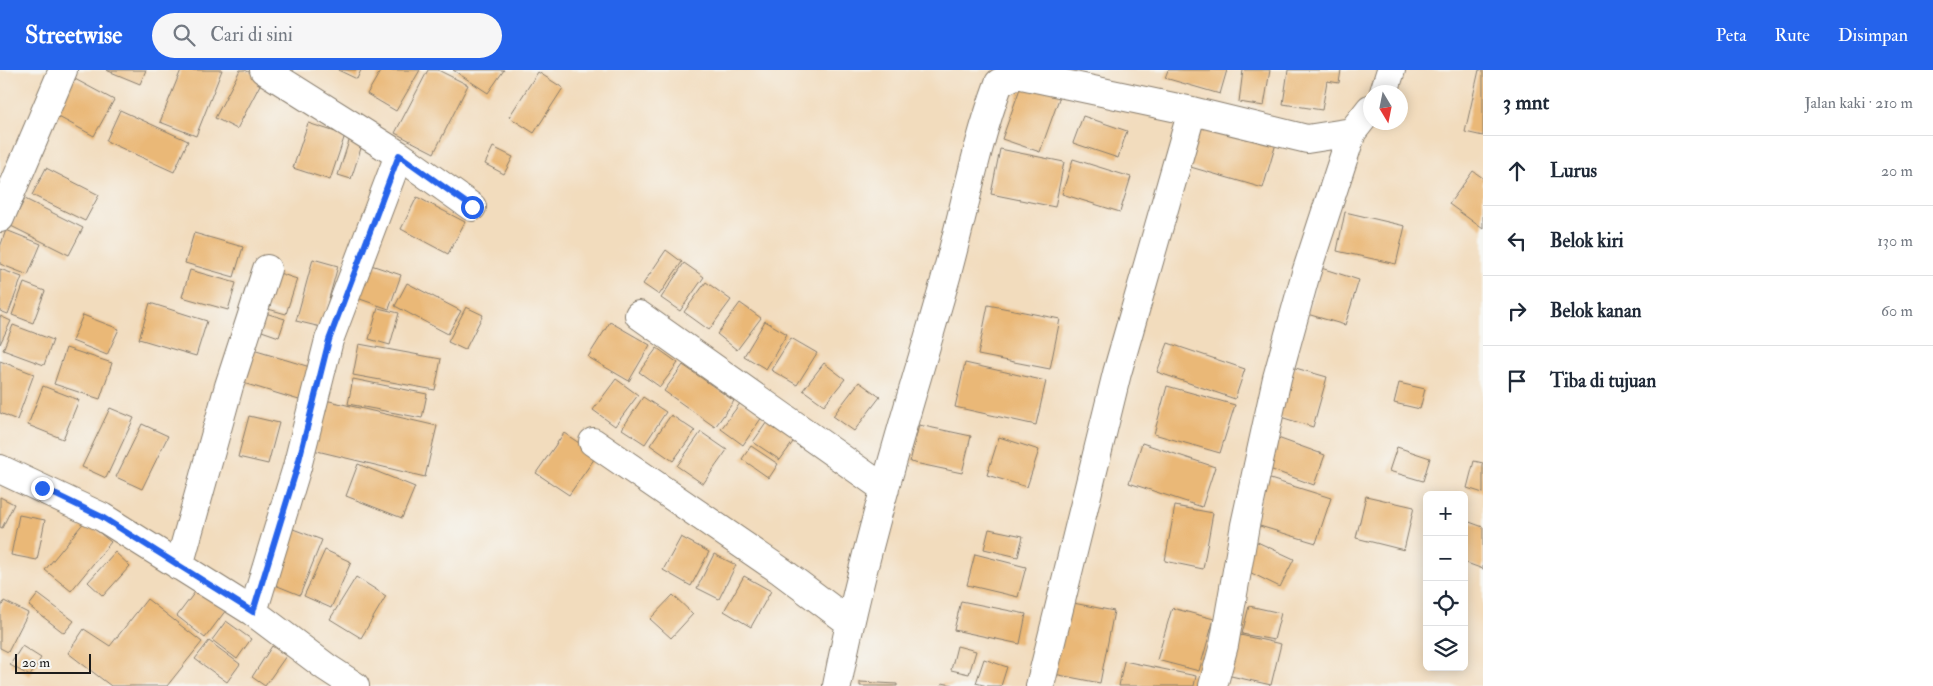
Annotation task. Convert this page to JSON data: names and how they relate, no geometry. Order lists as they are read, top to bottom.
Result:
{
  "scale_bar": "20 m",
  "north": "bottom",
  "page": {
    "header": "Streetwise",
    "search": "Cari di sini",
    "nav": ["Peta", "Rute", "Disimpan"],
    "heading": ["3 mnt", "Jalan kaki · 210 m"],
    "list": [
      ["Lurus", "20 m"],
      ["Belok kiri", "130 m"],
      ["Belok kanan", "60 m"],
      "Tiba di tujuan"
    ],
    "map_buttons": ["+", "−"],
    "scale": "20 m"
  }
}
